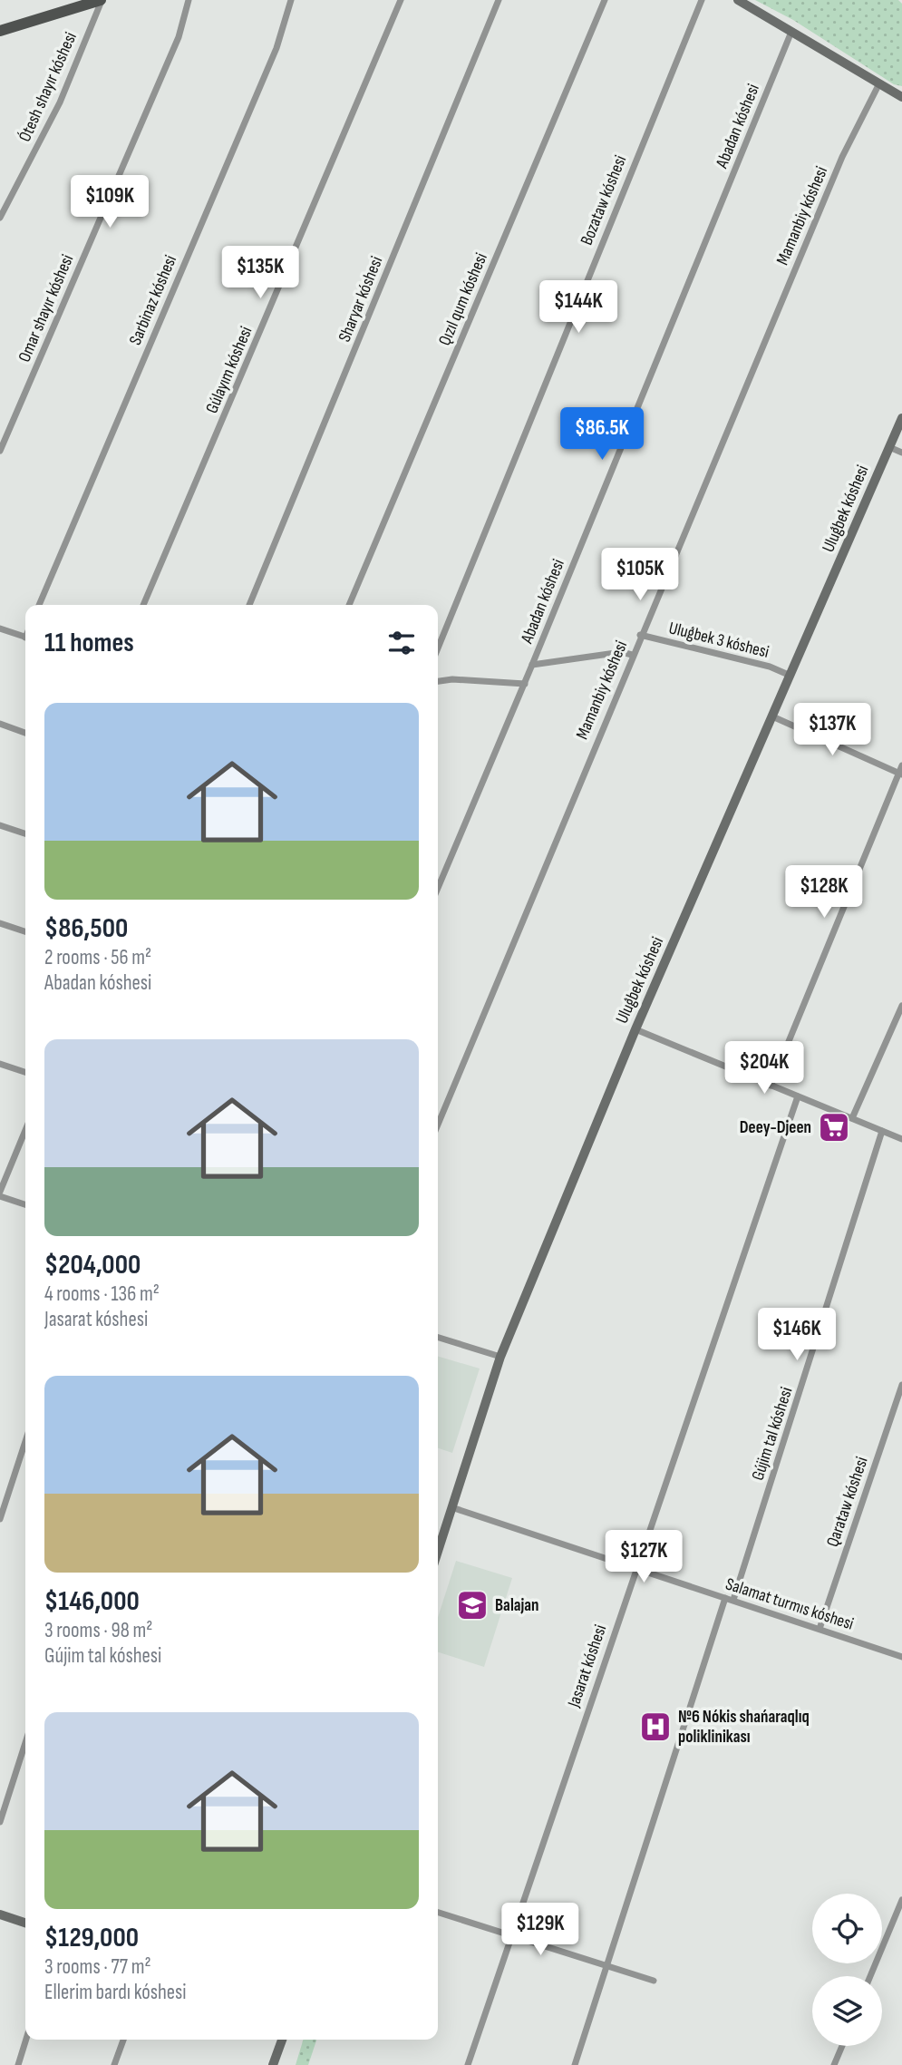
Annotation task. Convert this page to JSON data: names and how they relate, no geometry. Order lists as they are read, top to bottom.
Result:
{
  "streets": {
    "street": [
      "Ótesh shayır kóshesi",
      "Abadan kóshesi",
      "Bozataw kóshesi",
      "Mamanbiy kóshesi",
      "Sharyar kóshesi",
      "Qızıl qum kóshesi",
      "Sarbinaz kóshesi",
      "Omar shayır kóshesi",
      "Gúlayım kóshesi",
      "Uluǵbek kóshesi",
      "Uluǵbek 3 kóshesi",
      "Gújim tal kóshesi",
      "Qarataw kóshesi",
      "Salamat turmıs kóshesi",
      "Jasarat kóshesi"
    ]
  },
  "crossings": [
    ["Mamanbiy kóshesi", "Uluǵbek 3 kóshesi"],
    ["Uluǵbek kóshesi", "Uluǵbek 3 kóshesi"],
    ["Uluǵbek kóshesi", "Salamat turmıs kóshesi"],
    ["Gújim tal kóshesi", "Salamat turmıs kóshesi"],
    ["Qarataw kóshesi", "Salamat turmıs kóshesi"],
    ["Salamat turmıs kóshesi", "Jasarat kóshesi"]
  ],
  "places": {
    "supermarket": ["Deey-Djeen"],
    "school or university": ["Balajan"],
    "hospital": ["№6 Nókis shańaraqlıq poliklinikası"]
  },
  "page": {
    "price": [
      "$109K",
      "$135K",
      "$144K",
      "$86.5K",
      "$105K",
      "$137K",
      "$128K",
      "$204K",
      "$146K",
      "$127K",
      "$129K"
    ],
    "heading": "11 homes",
    "list": [
      {
        "name": "$86,500",
        "note": "2 rooms · 56 m² · Abadan kóshesi"
      },
      {
        "name": "$204,000",
        "note": "4 rooms · 136 m² · Jasarat kóshesi"
      },
      {
        "name": "$146,000",
        "note": "3 rooms · 98 m² · Gújim tal kóshesi"
      },
      {
        "name": "$129,000",
        "note": "3 rooms · 77 m² · Ellerim bardı kóshesi"
      }
    ]
  }
}
